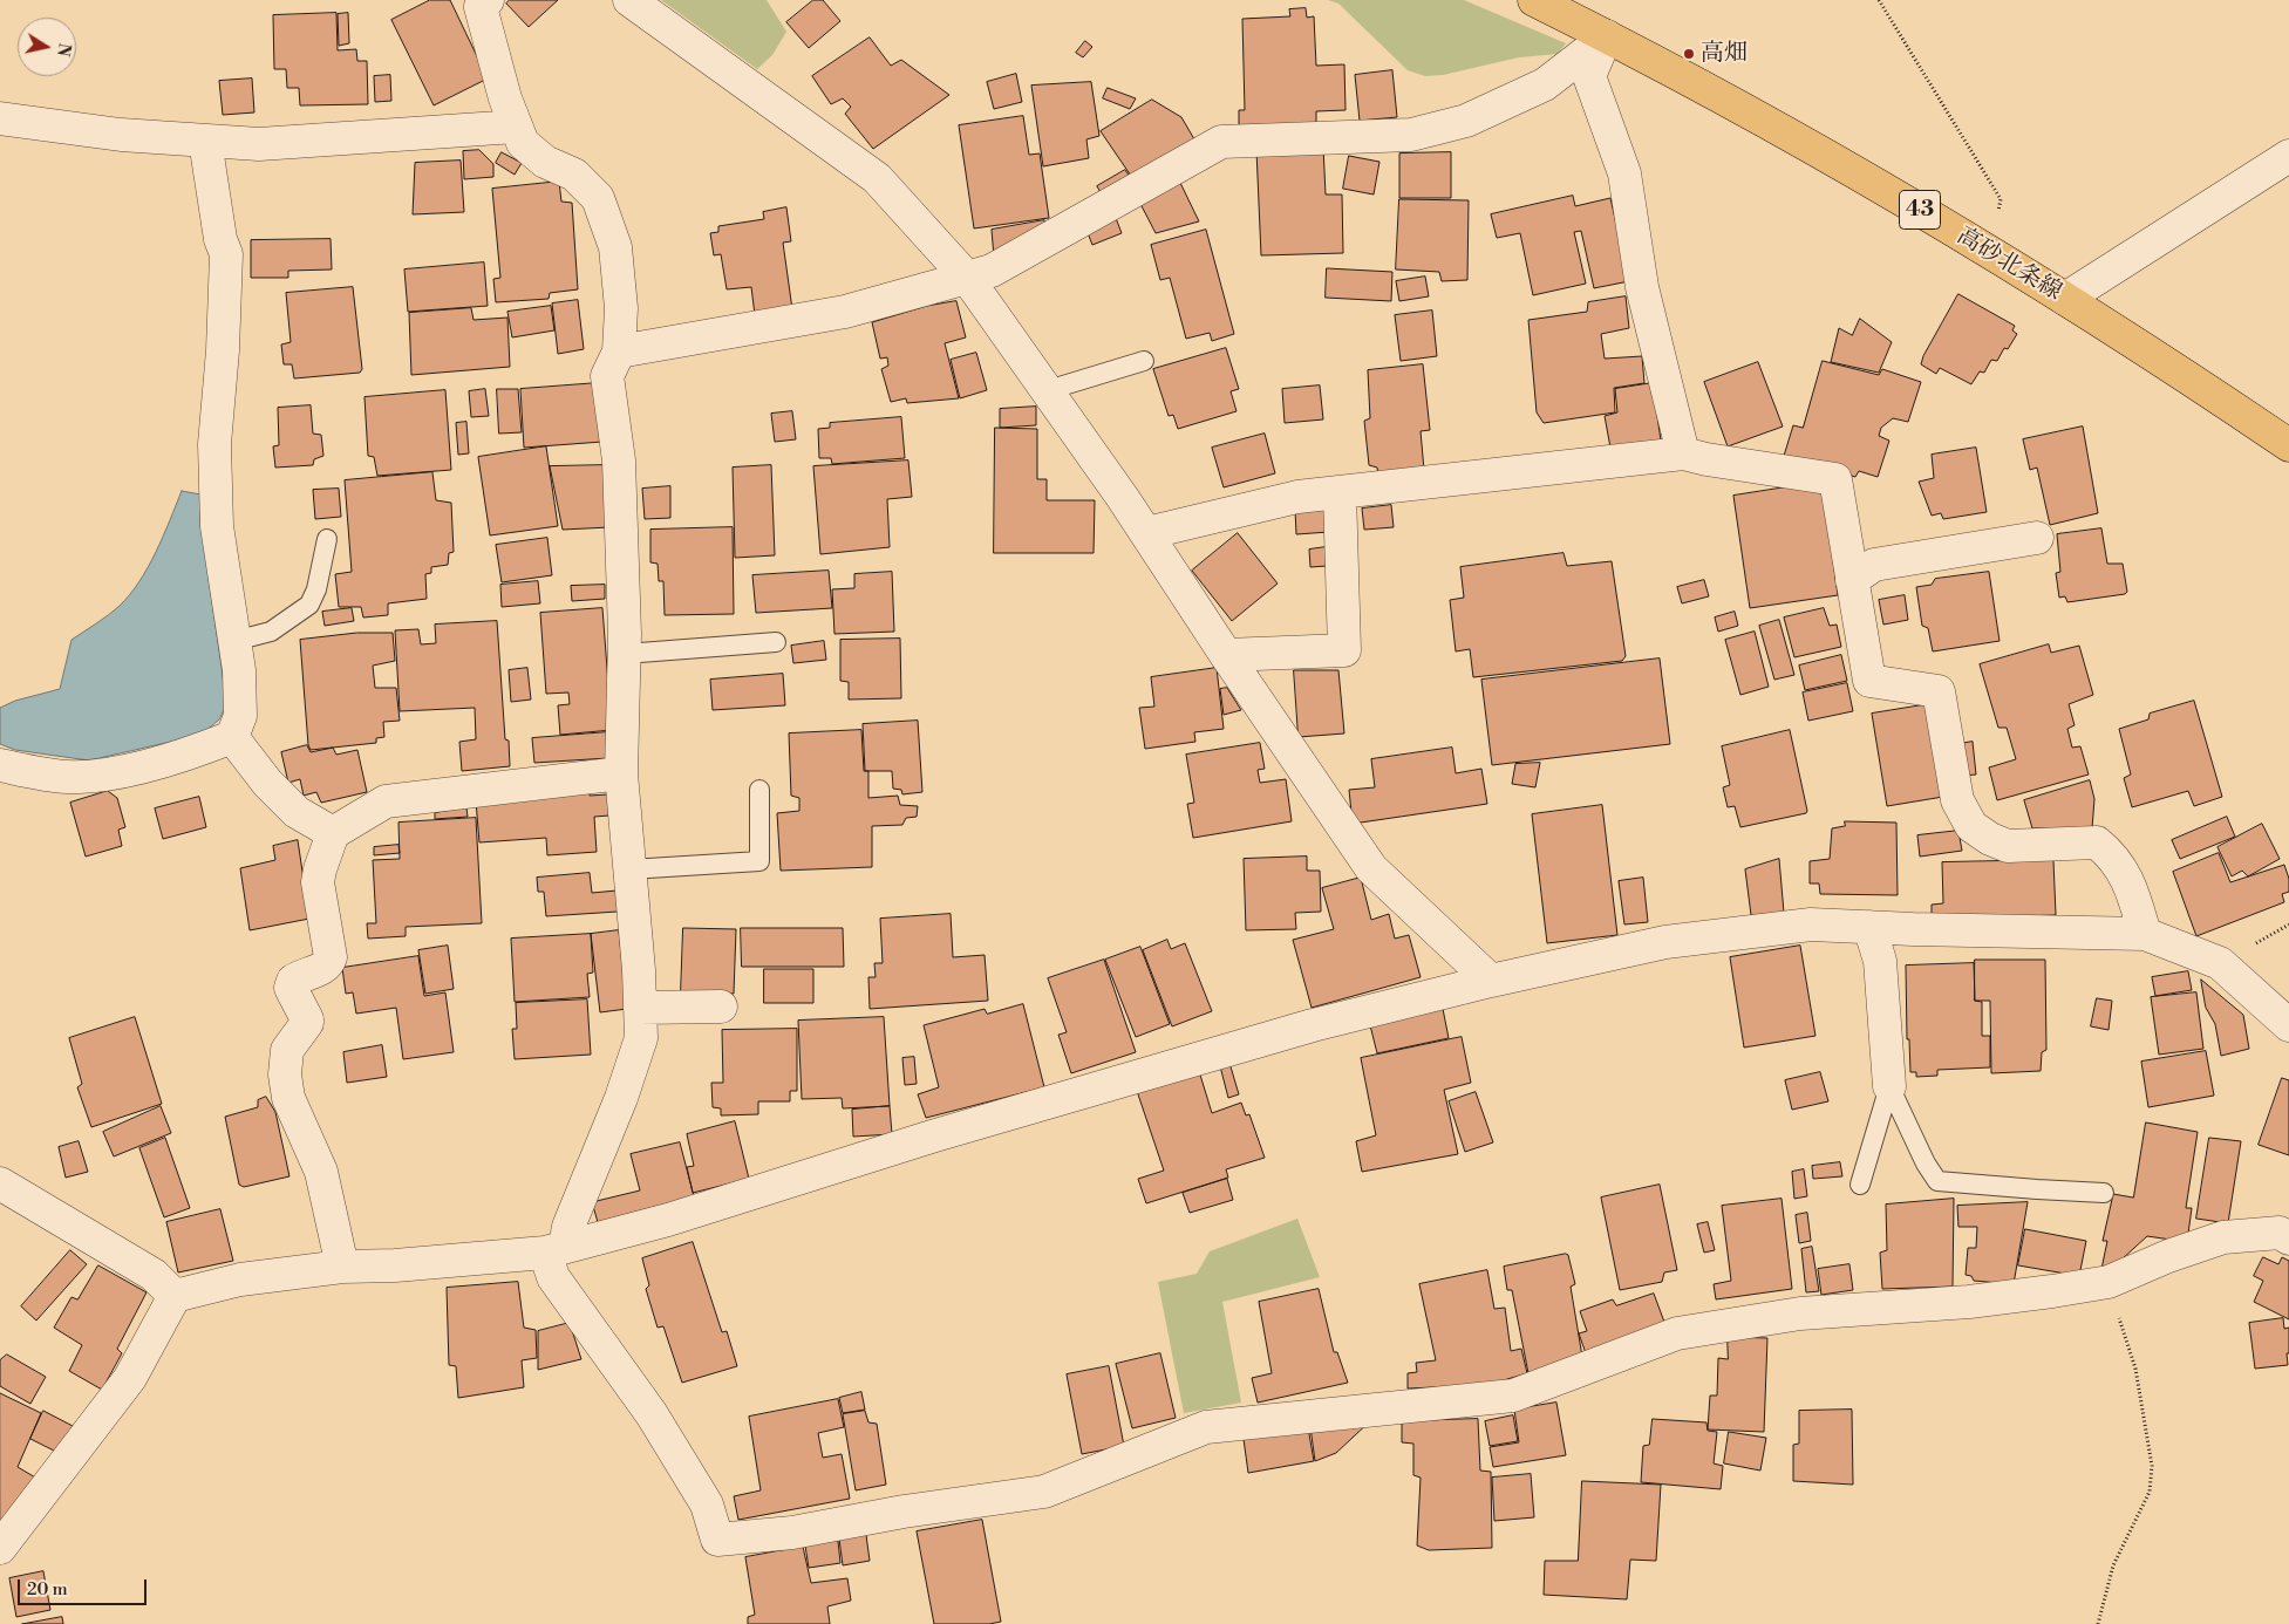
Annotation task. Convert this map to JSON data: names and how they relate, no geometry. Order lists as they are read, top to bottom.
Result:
{
  "streets": {
    "main road": ["43", "高砂北条線"]
  },
  "places": ["高畑"],
  "scale_bar": "20 m",
  "north": "right"
}
